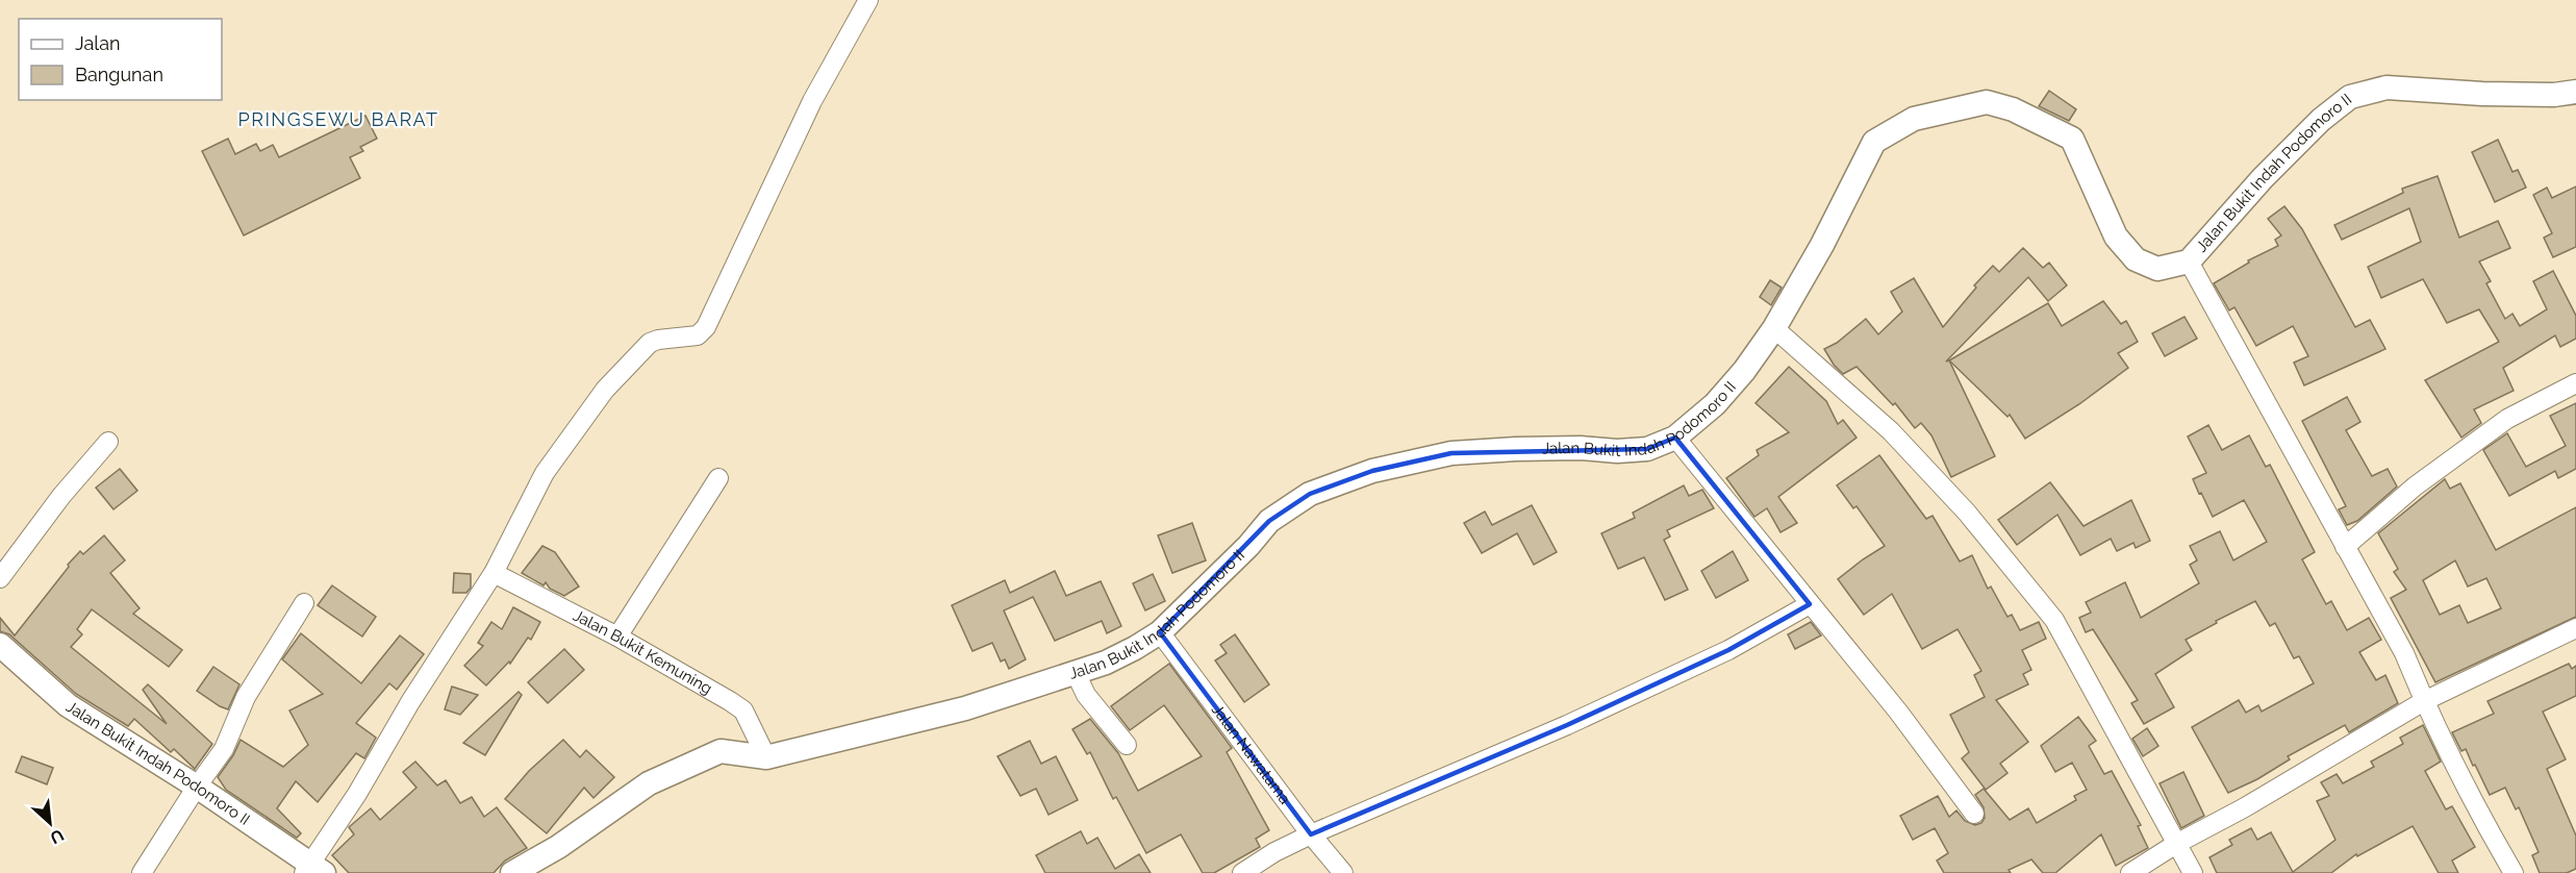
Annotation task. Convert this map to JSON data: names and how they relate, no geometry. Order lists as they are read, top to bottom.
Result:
{
  "streets": {
    "street": ["Jalan Bukit Indah Podomoro II", "Jalan Bukit Kemuning", "Jalan Nawatama"]
  },
  "crossings": [
    ["Jalan Bukit Indah Podomoro II", "Jalan Bukit Kemuning"],
    ["Jalan Bukit Indah Podomoro II", "Jalan Nawatama"]
  ],
  "districts": ["PRINGSEWU BARAT"],
  "legend": ["Jalan", "Bangunan"],
  "north": "bottom right"
}
